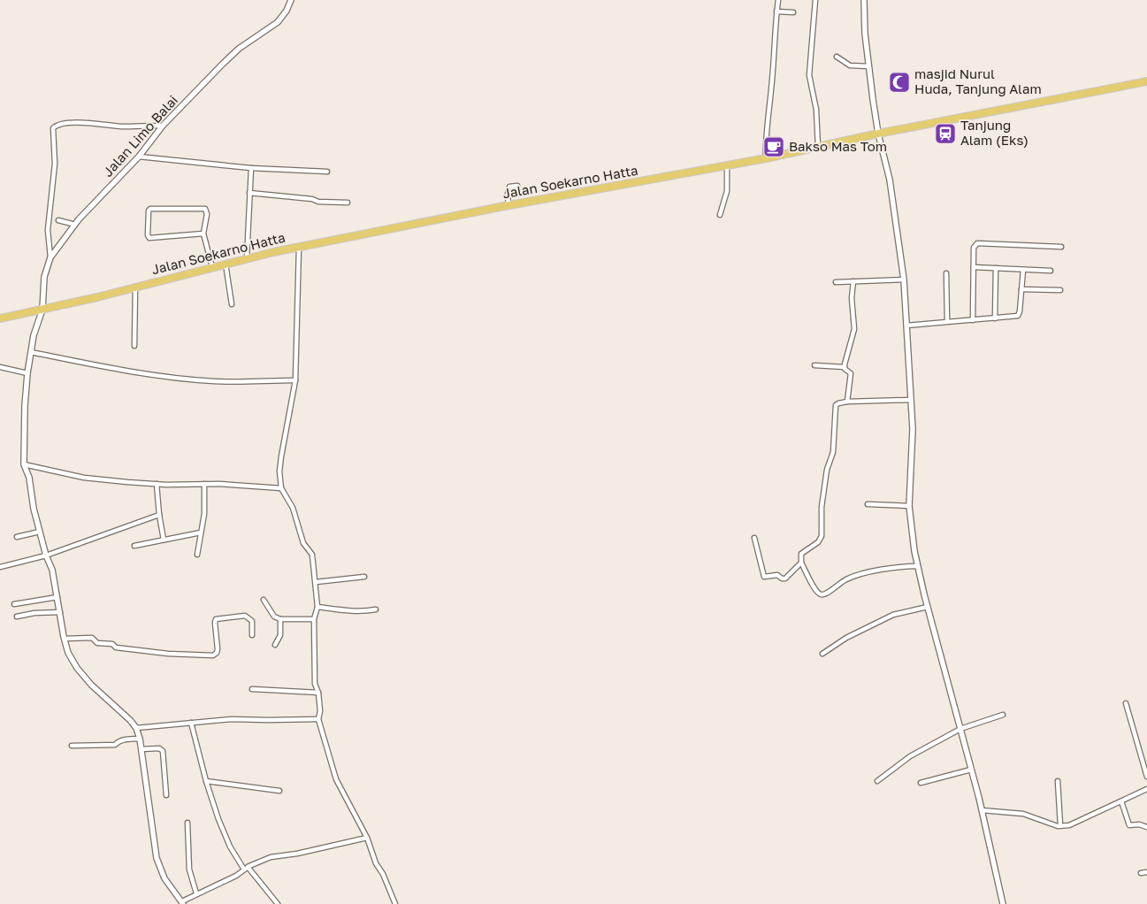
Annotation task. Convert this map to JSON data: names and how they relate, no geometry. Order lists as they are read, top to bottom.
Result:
{
  "streets": {
    "highway": ["Jalan Soekarno Hatta"],
    "street": ["Jalan Limo Balai"]
  },
  "crossings": [
    ["Jalan Limo Balai", "Jalan Soekarno Hatta"]
  ],
  "places": {
    "mosque": ["masjid Nurul Huda, Tanjung Alam"],
    "station": ["Tanjung Alam (Eks)"],
    "cafe": ["Bakso Mas Tom"]
  }
}
